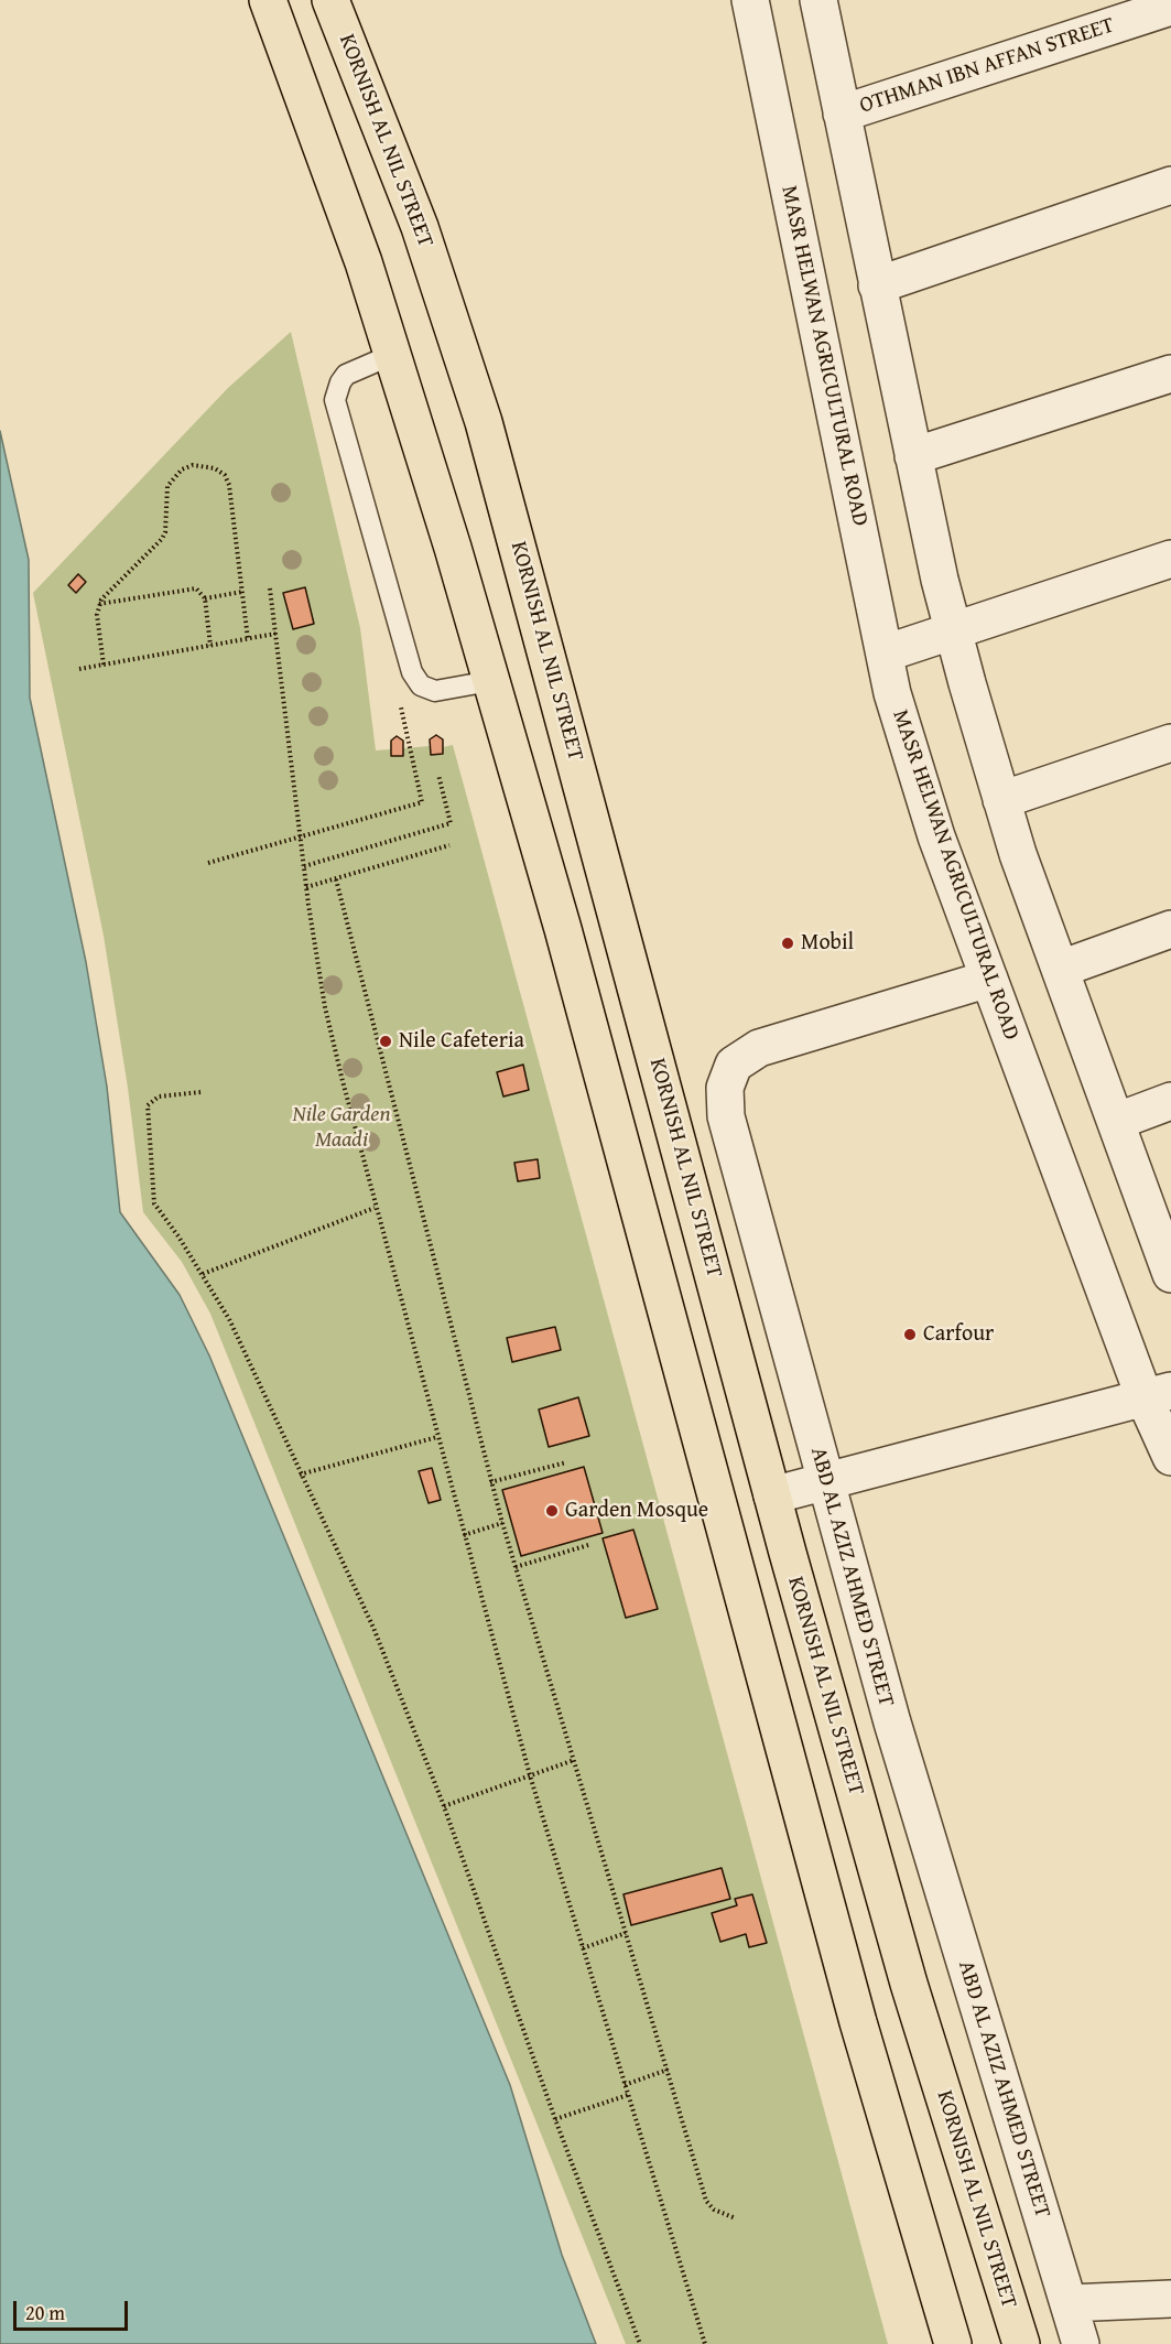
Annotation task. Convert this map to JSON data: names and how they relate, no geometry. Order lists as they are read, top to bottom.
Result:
{
  "streets": {
    "highway": ["KORNISH AL NIL STREET"],
    "street": ["OTHMAN IBN AFFAN STREET", "MASR HELWAN AGRICULTURAL ROAD", "ABD AL AZIZ AHMED STREET"]
  },
  "crossings": [
    ["MASR HELWAN AGRICULTURAL ROAD", "ABD AL AZIZ AHMED STREET"]
  ],
  "parks": ["Nile Garden Maadi"],
  "places": [
    "Mobil",
    "Nile Cafeteria",
    "Carfour",
    "Garden Mosque"
  ],
  "scale_bar": "20 m"
}
